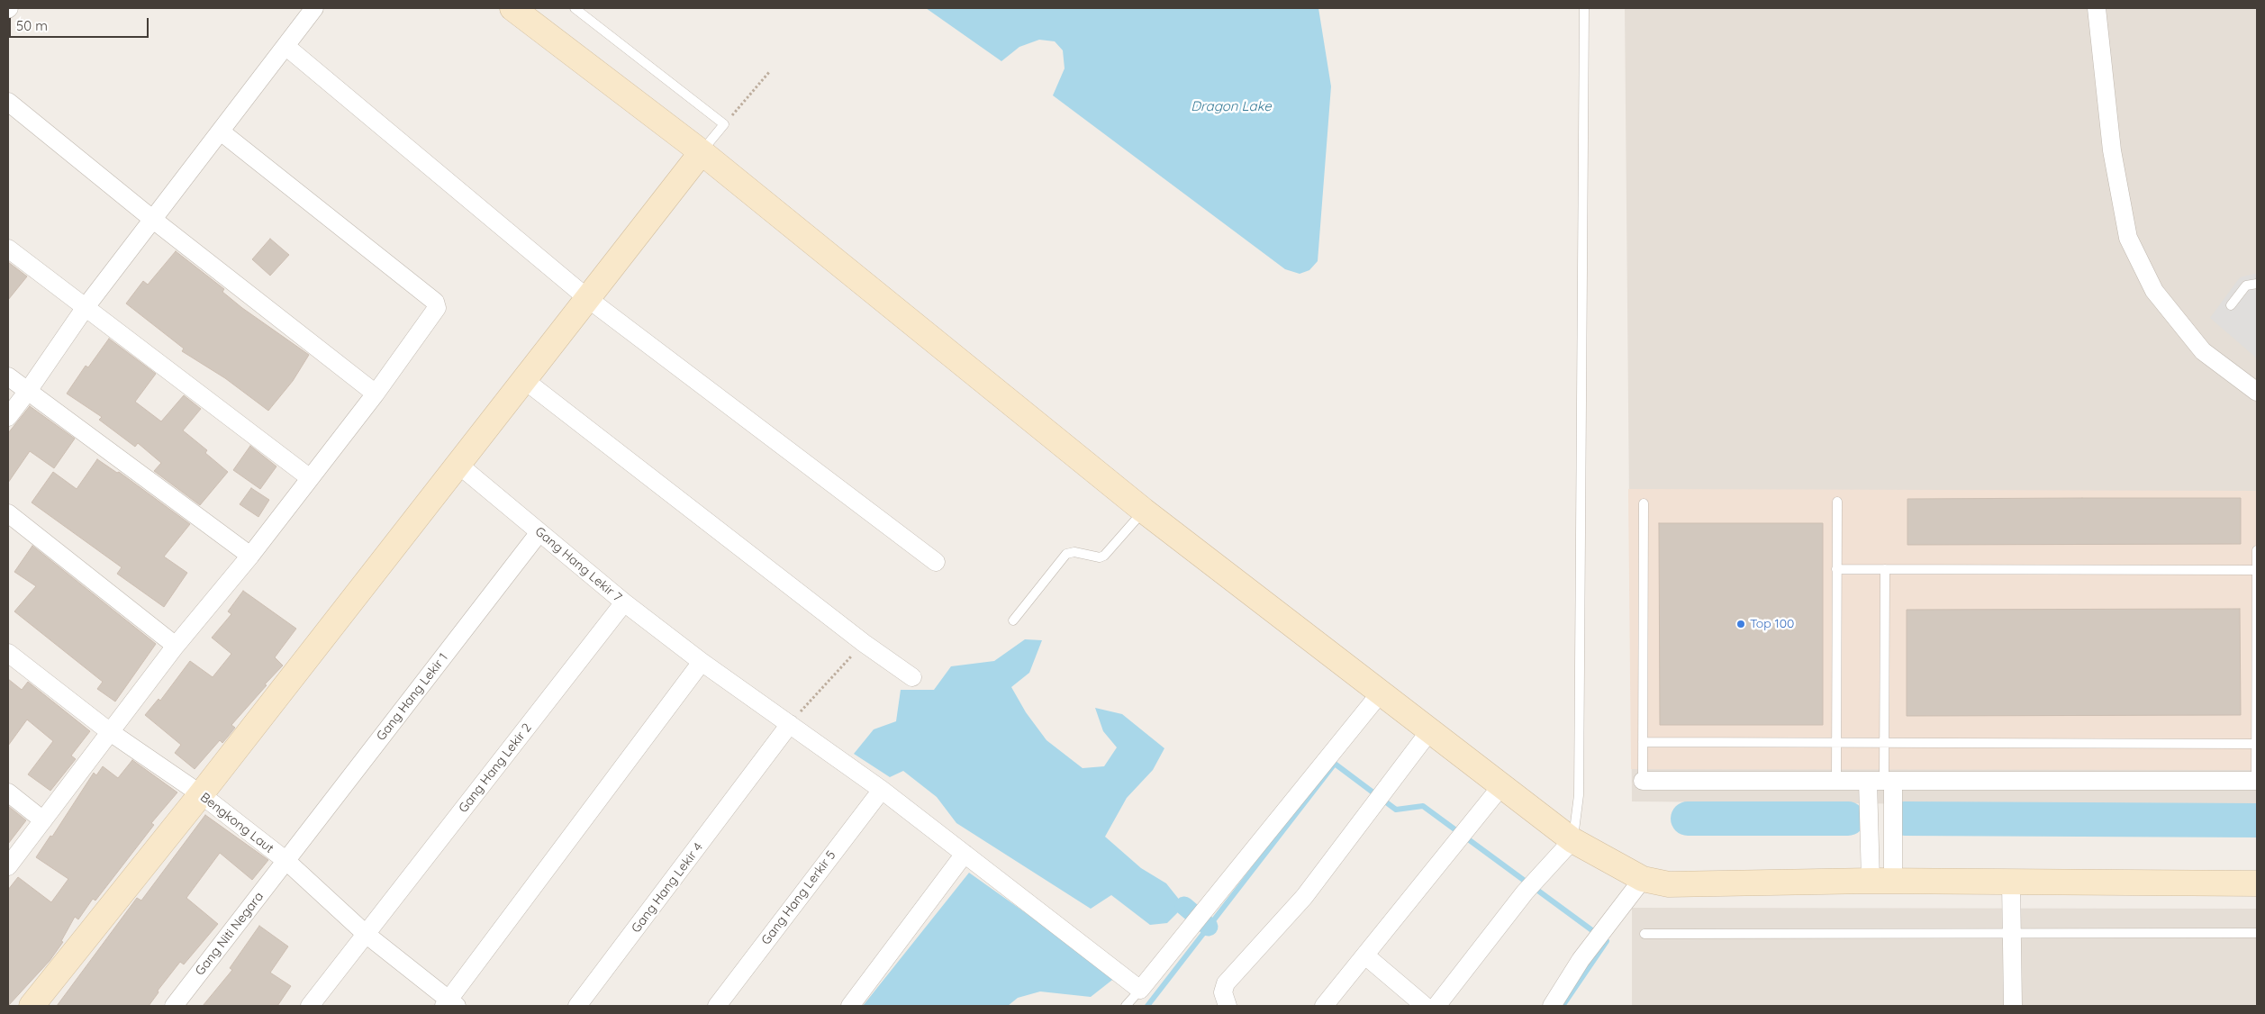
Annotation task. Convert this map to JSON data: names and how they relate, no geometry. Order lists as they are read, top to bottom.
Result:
{
  "streets": {
    "street": [
      "Gang Hang Lekir 7",
      "Gang Hang Lekir 1",
      "Gang Hang Lekir 2",
      "Bengkong Laut",
      "Gang Hang Lekir 4",
      "Gang Hang Lerkir 5",
      "Gang Niti Negara"
    ]
  },
  "crossings": [
    ["Gang Hang Lekir 7", "Gang Hang Lekir 1"],
    ["Gang Hang Lekir 7", "Gang Hang Lekir 2"],
    ["Gang Hang Lekir 7", "Gang Hang Lekir 4"],
    ["Gang Hang Lekir 7", "Gang Hang Lerkir 5"],
    ["Gang Hang Lekir 1", "Bengkong Laut"],
    ["Gang Hang Lekir 1", "Gang Niti Negara"],
    ["Gang Hang Lekir 2", "Bengkong Laut"],
    ["Bengkong Laut", "Gang Niti Negara"]
  ],
  "water": ["Dragon Lake"],
  "places": ["Top 100"],
  "scale_bar": "50 m"
}
